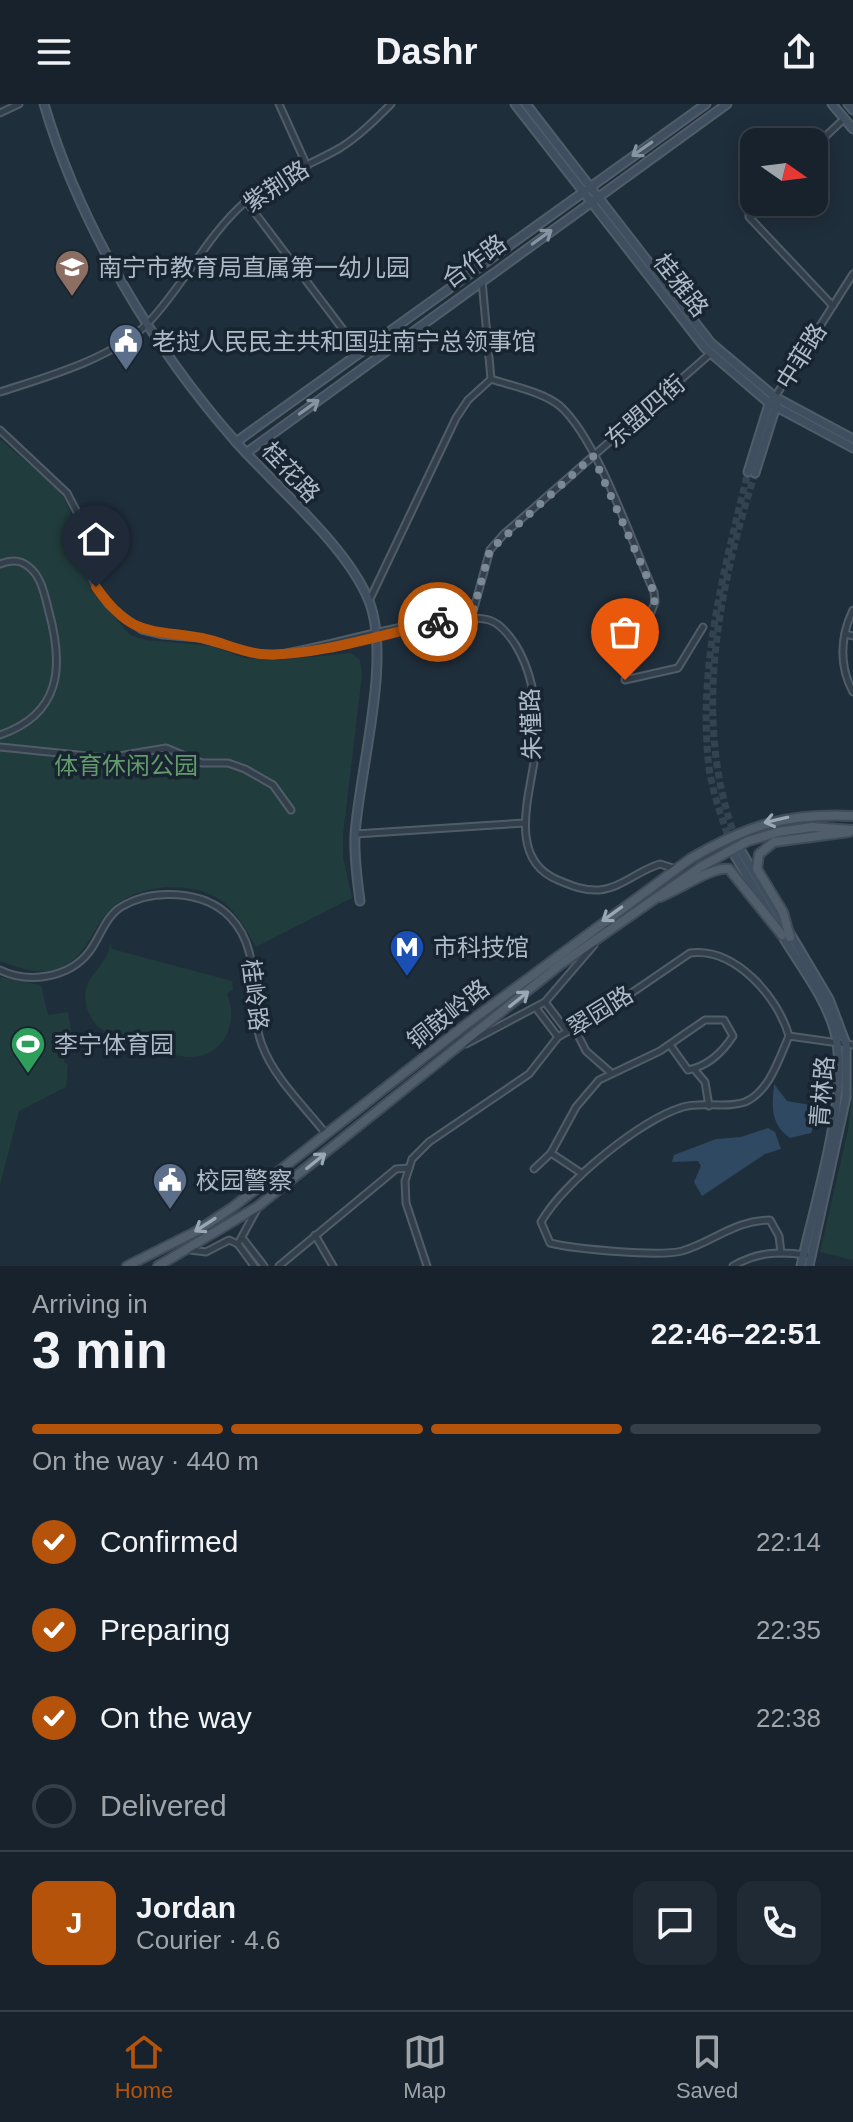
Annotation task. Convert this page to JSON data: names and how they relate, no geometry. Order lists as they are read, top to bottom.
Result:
{
  "streets": {
    "main road": ["铜鼓岭路"],
    "street": [
      "紫荆路",
      "合作路",
      "桂雅路",
      "中菲路",
      "东盟四街",
      "桂花路",
      "朱槿路",
      "桂岭路",
      "翠园路",
      "青林路"
    ]
  },
  "crossings": [
    ["紫荆路", "桂花路"],
    ["合作路", "桂雅路"],
    ["合作路", "桂花路"],
    ["桂雅路", "中菲路"],
    ["桂雅路", "东盟四街"],
    ["东盟四街", "朱槿路"],
    ["桂花路", "朱槿路"],
    ["朱槿路", "铜鼓岭路"],
    ["桂岭路", "铜鼓岭路"]
  ],
  "parks": ["体育休闲公园"],
  "places": {
    "school or university": ["南宁市教育局直属第一幼儿园"],
    "public building": ["老挝人民民主共和国驻南宁总领事馆", "校园警察"],
    "metro station": ["市科技馆"],
    "sports": ["李宁体育园"]
  },
  "north": "right",
  "page": {
    "header": "Dashr",
    "heading": ["3 min", "Arriving in", "22:46–22:51"],
    "panel": ["Jordan", "Courier · 4.6"],
    "bar": "On the way · 440 m",
    "list": [
      ["Confirmed", "22:14"],
      ["Preparing", "22:35"],
      ["On the way", "22:38"],
      "Delivered"
    ],
    "round": "J",
    "tabs": ["Home", "Map", "Saved"]
  }
}
